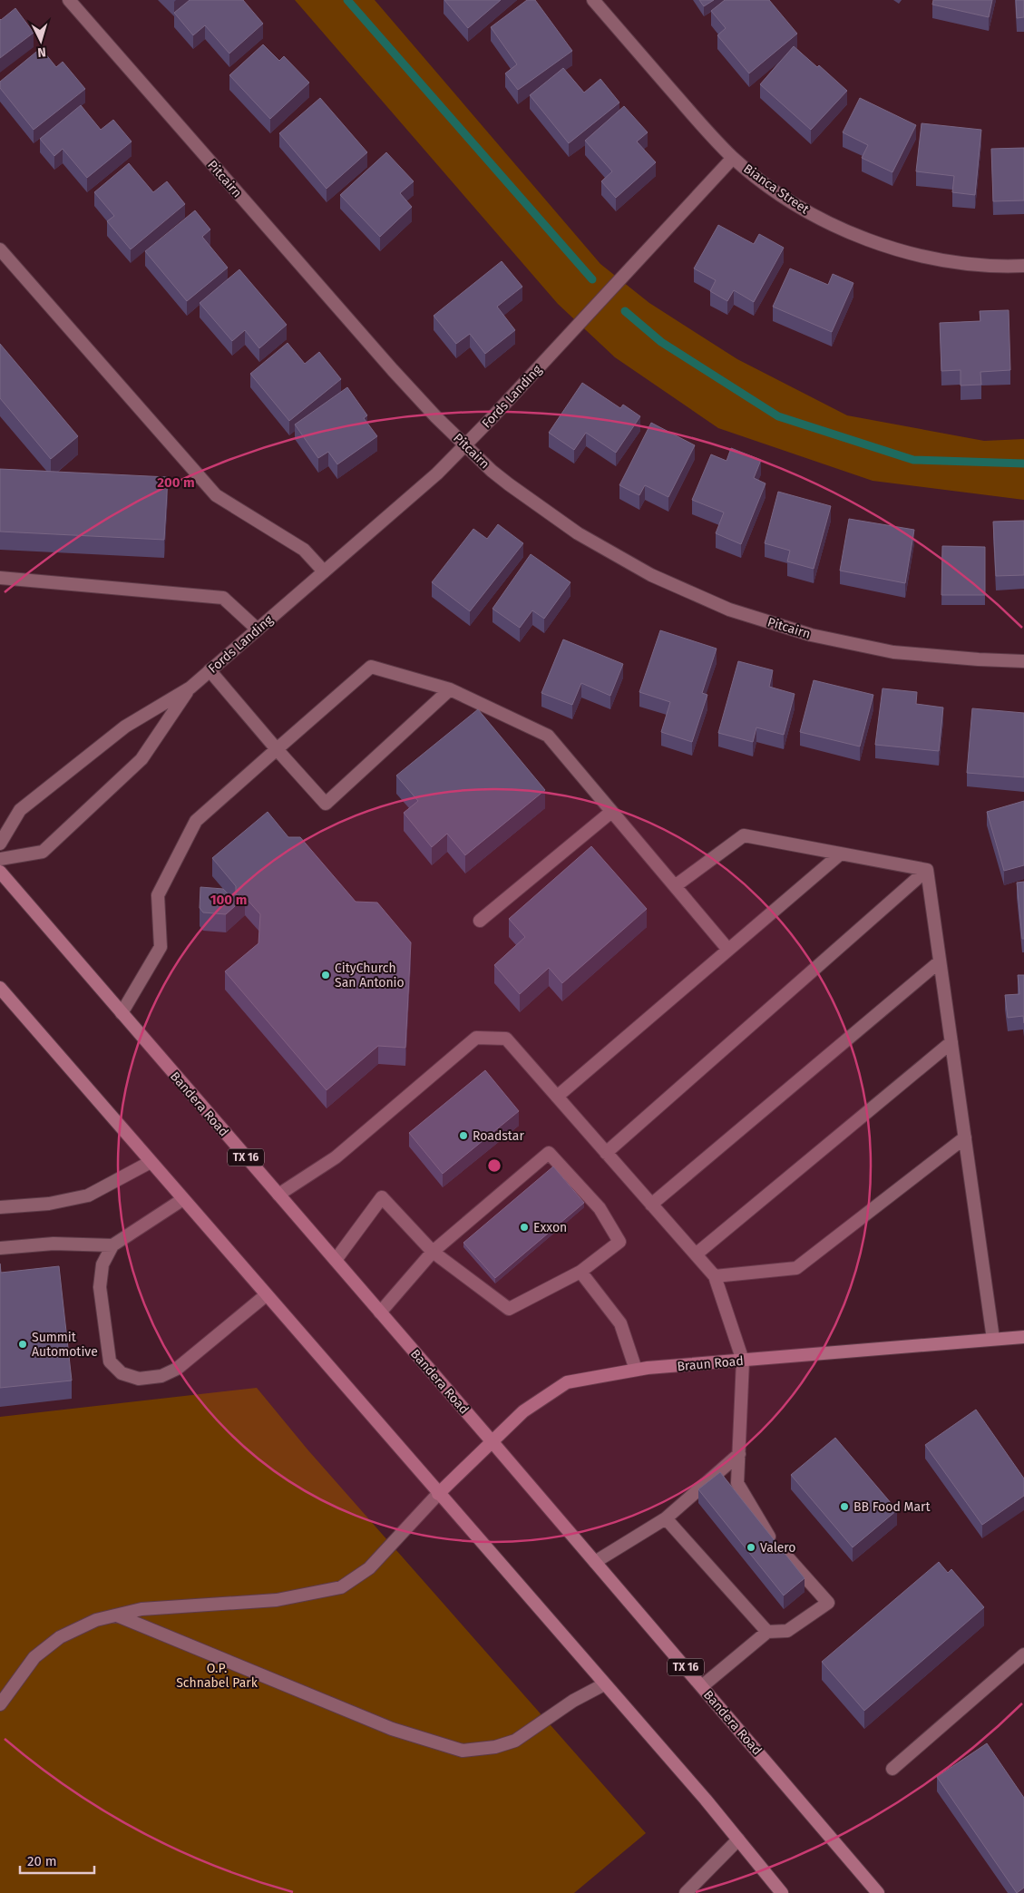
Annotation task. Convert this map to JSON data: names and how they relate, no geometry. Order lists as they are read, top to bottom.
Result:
{
  "streets": {
    "main road": ["Bandera Road", "TX 16", "Braun Road"],
    "street": ["Pitcairn", "Bianca Street", "Fords Landing"]
  },
  "crossings": [
    ["Pitcairn", "Fords Landing"],
    ["Bianca Street", "Fords Landing"],
    ["Bandera Road", "Braun Road"]
  ],
  "parks": ["O.P. Schnabel Park"],
  "places": [
    "CityChurch San Antonio",
    "Roadstar",
    "Exxon",
    "Summit Automotive",
    "BB Food Mart",
    "Valero"
  ],
  "scale_bar": "20 m",
  "north": "bottom",
  "rings": ["200 m", "100 m"]
}
